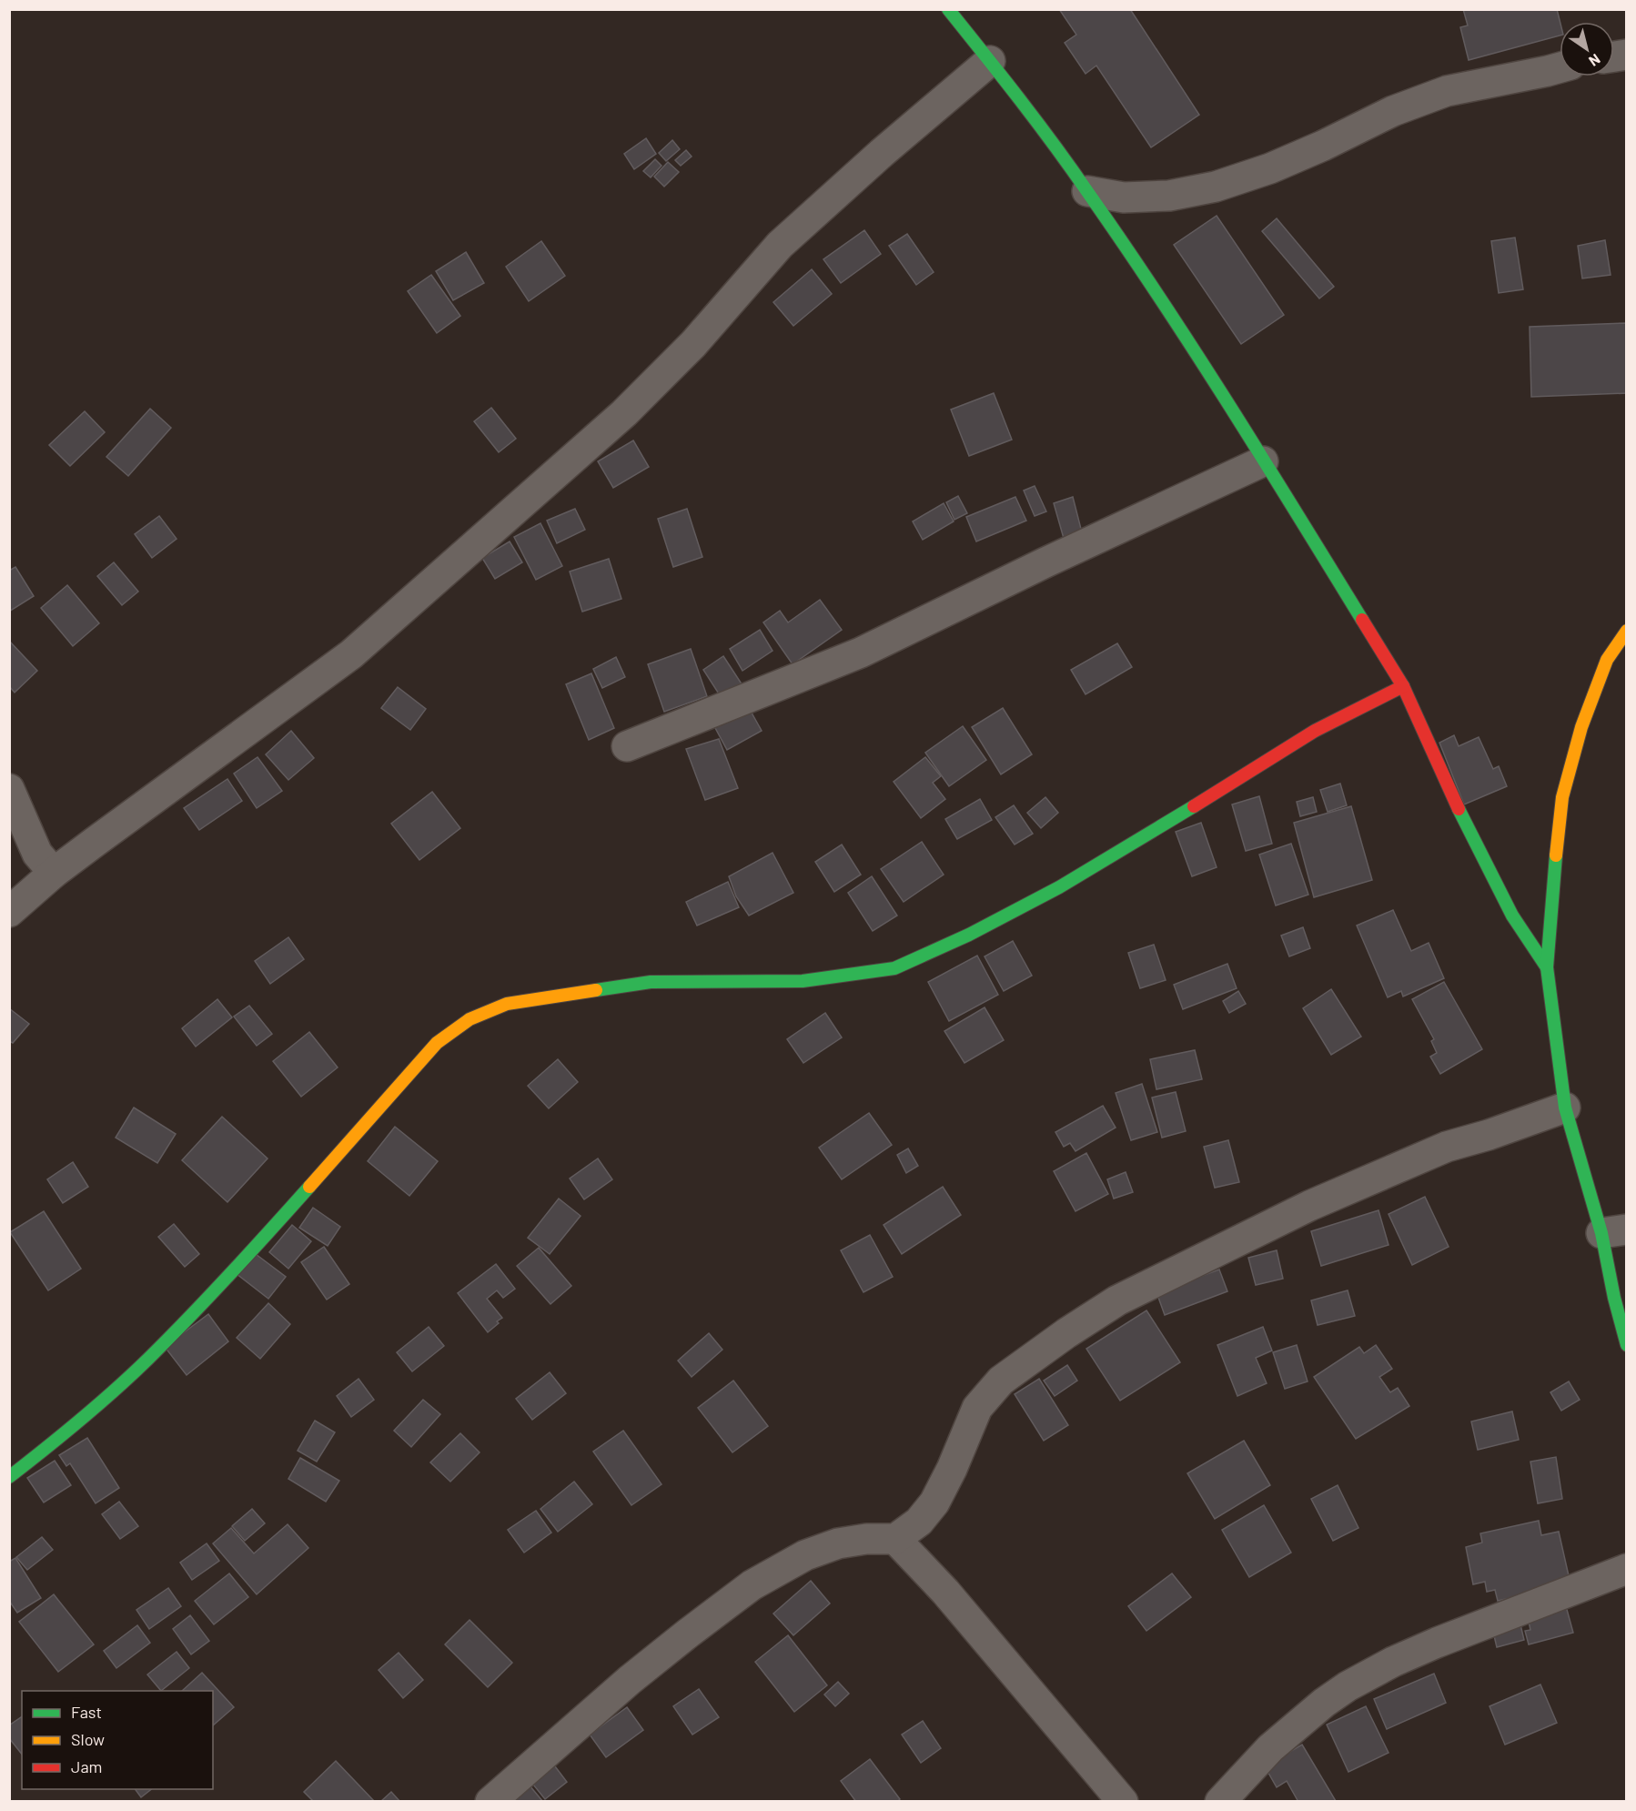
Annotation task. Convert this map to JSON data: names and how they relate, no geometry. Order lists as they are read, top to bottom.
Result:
{
  "legend": ["Fast", "Slow", "Jam"],
  "north": "bottom right"
}
